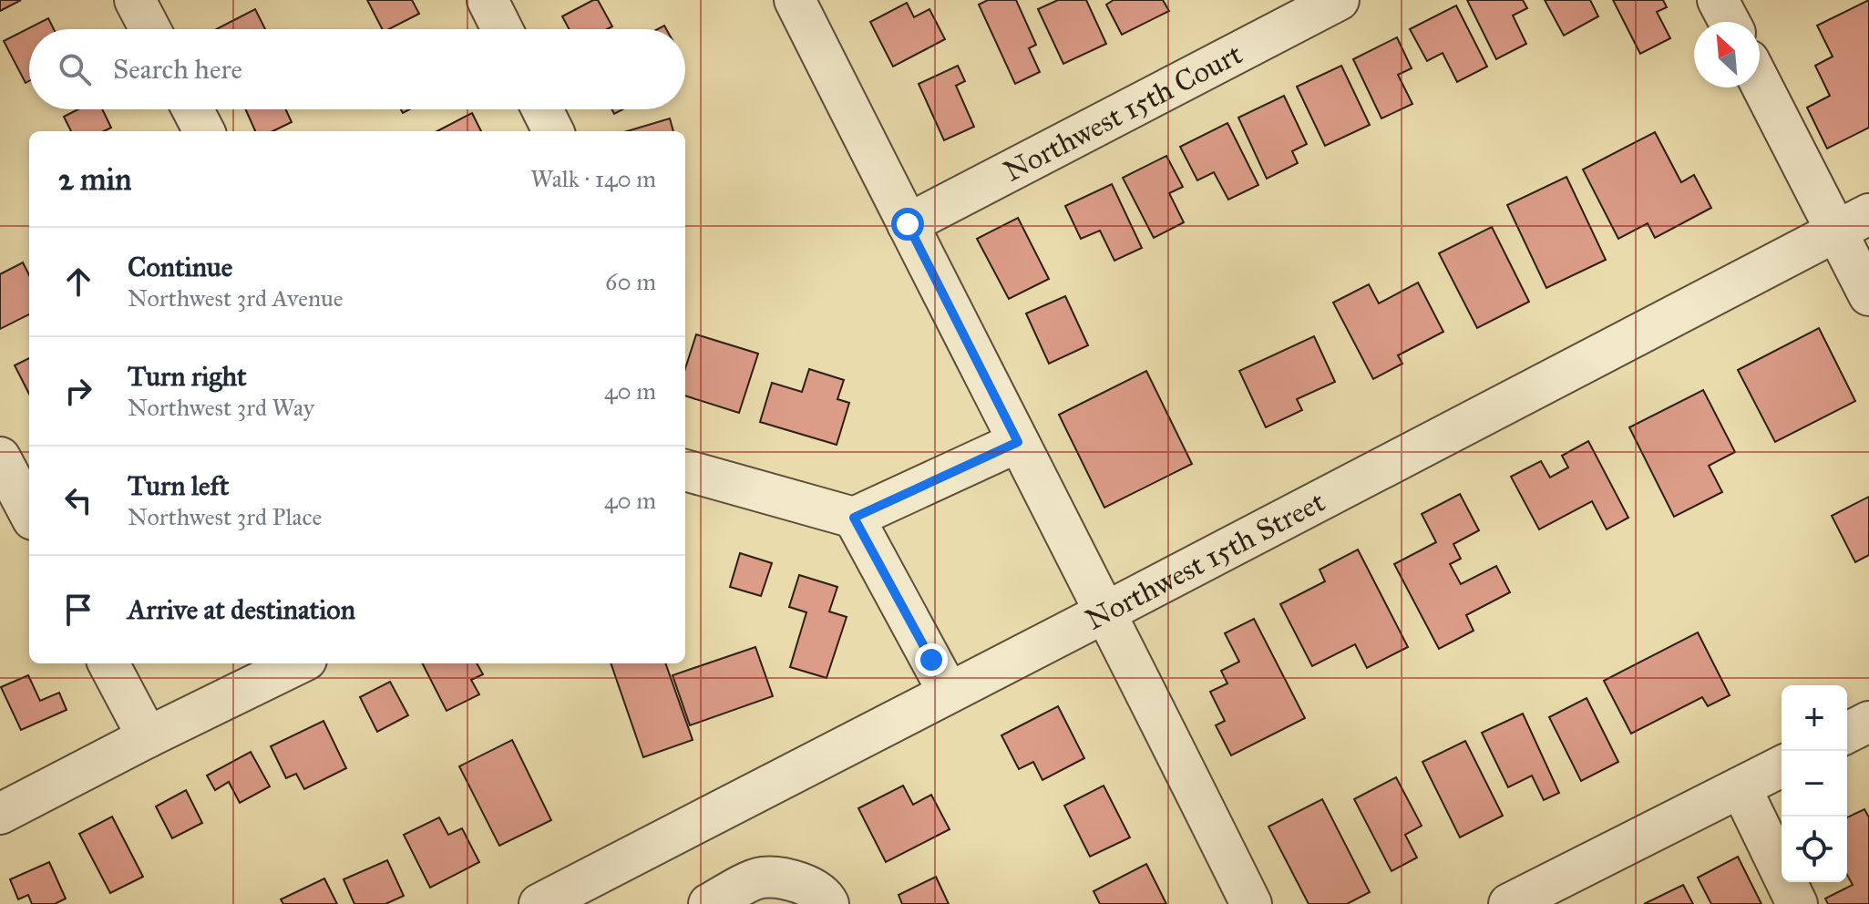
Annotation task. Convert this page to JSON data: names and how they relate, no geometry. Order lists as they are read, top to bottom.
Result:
{
  "streets": {
    "street": ["Northwest 15th Court", "Northwest 15th Street"]
  },
  "north": "top left",
  "page": {
    "search": "Search here",
    "heading": ["2 min", "Walk · 140 m"],
    "list": [
      ["Continue", "Northwest 3rd Avenue", "60 m"],
      ["Turn right", "Northwest 3rd Way", "40 m"],
      ["Turn left", "Northwest 3rd Place", "40 m"],
      "Arrive at destination"
    ],
    "map_buttons": ["+", "−"]
  }
}
